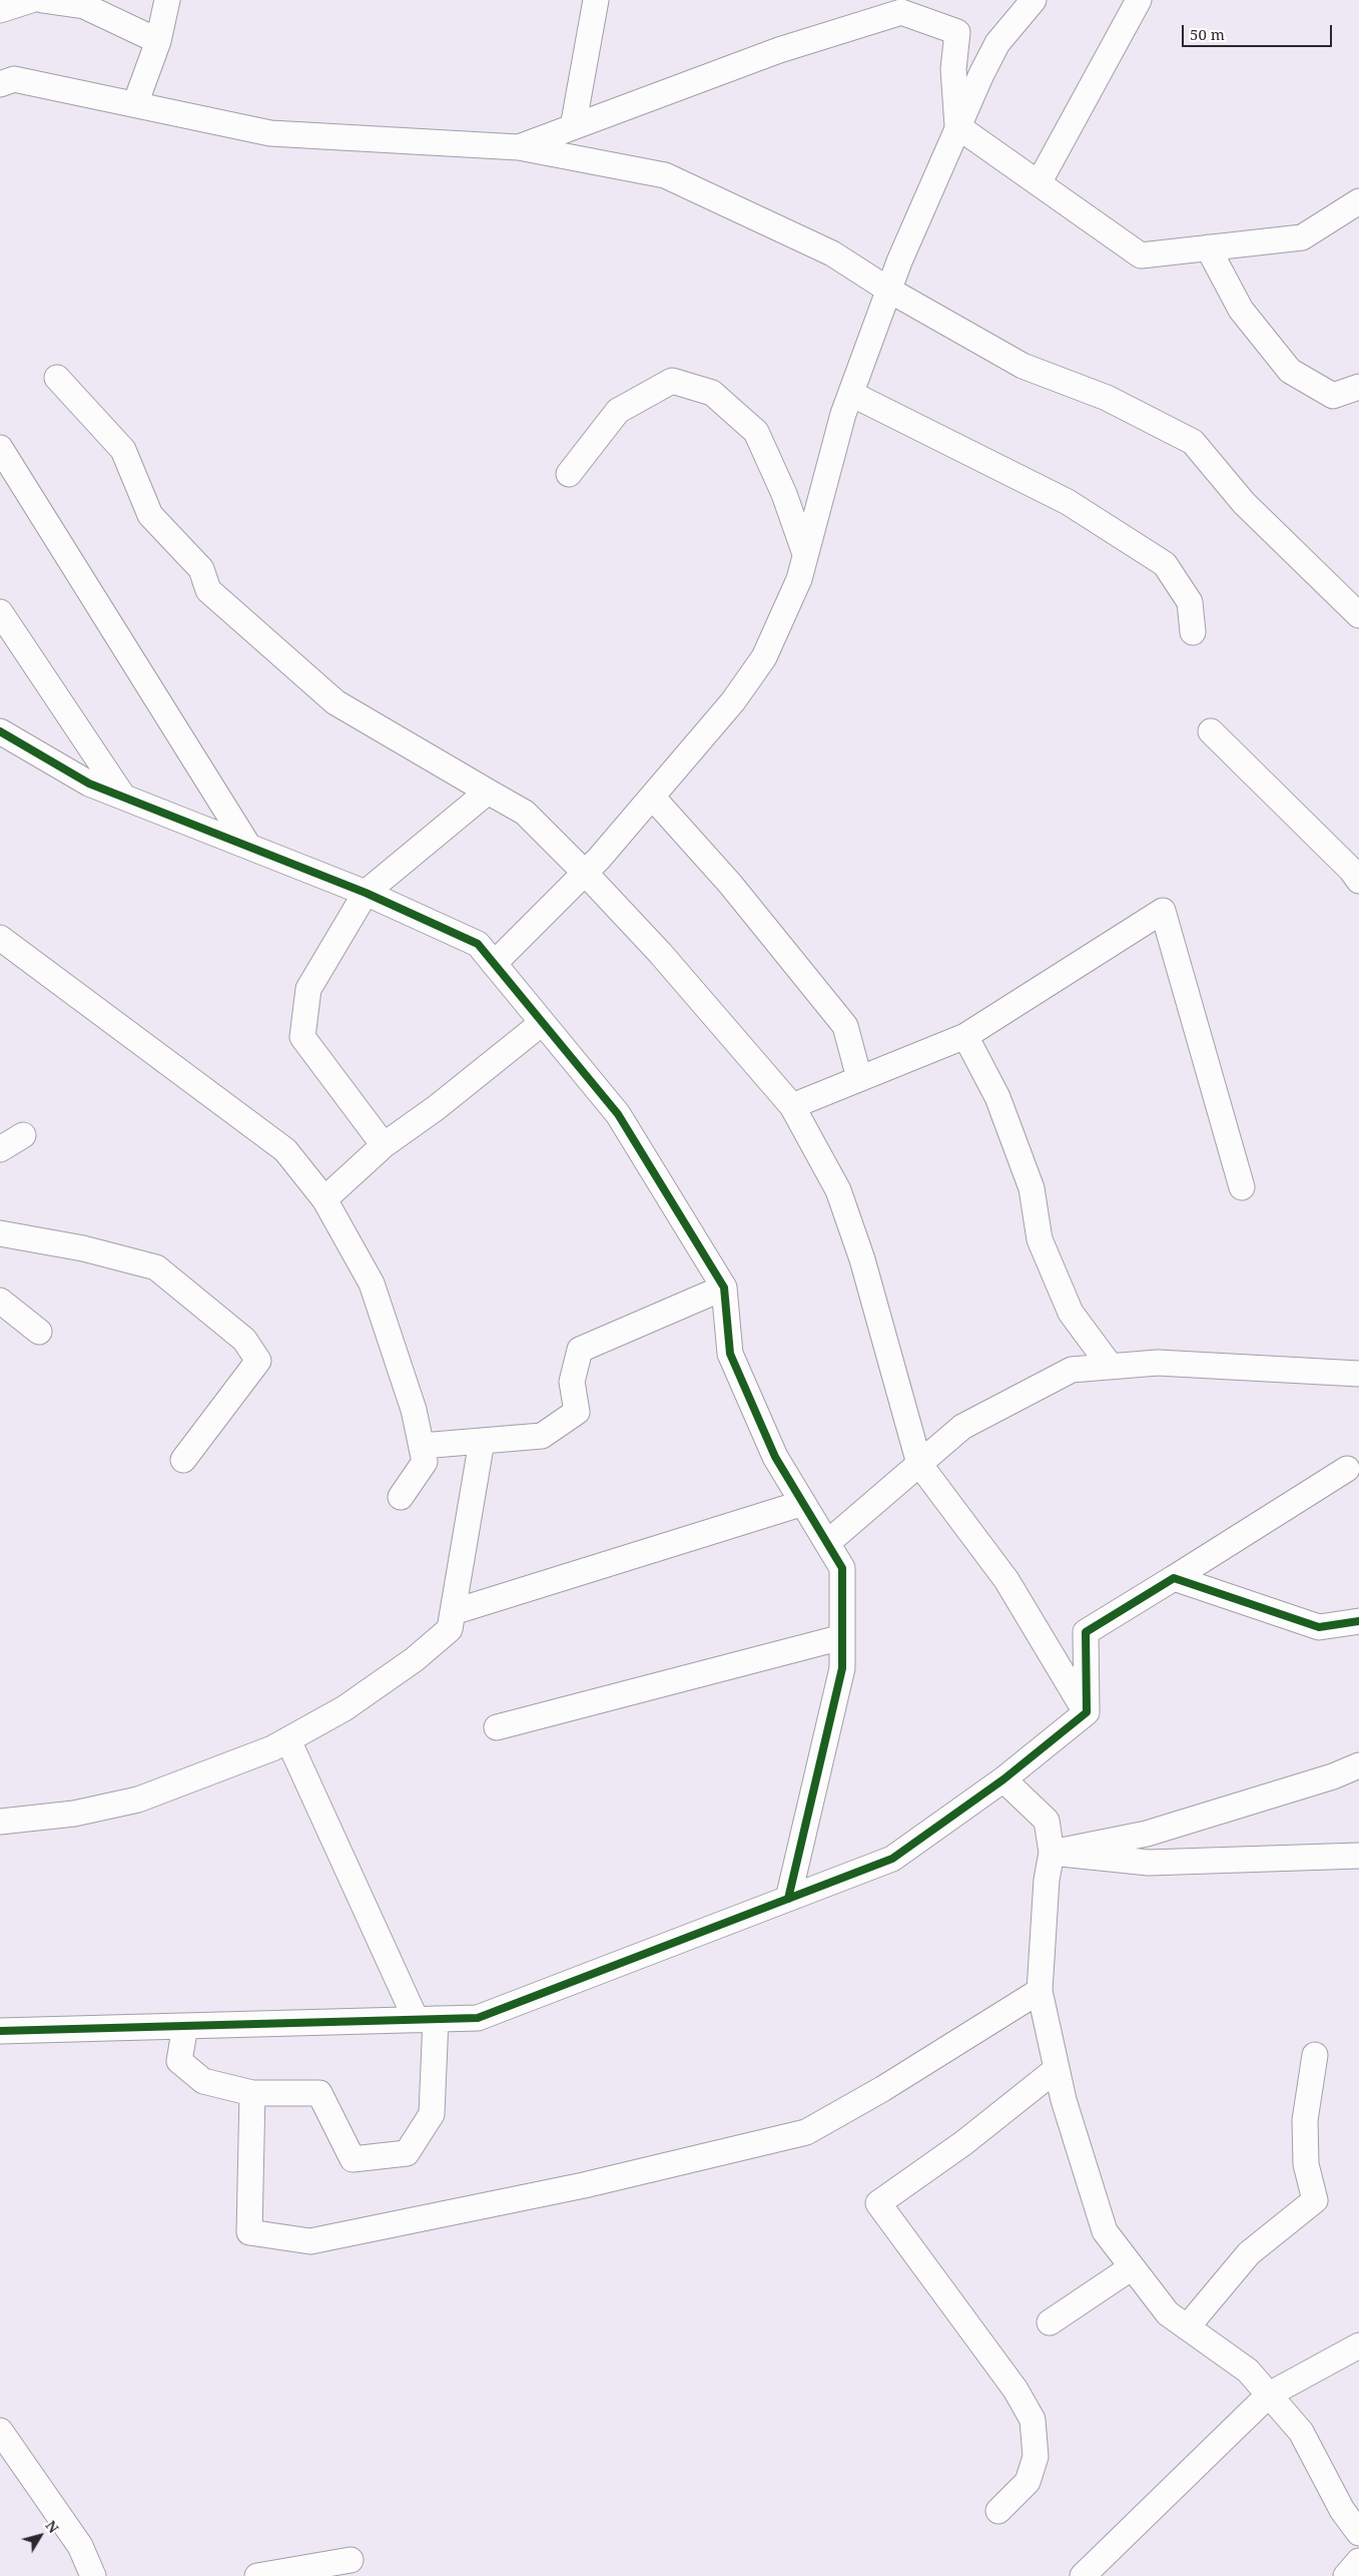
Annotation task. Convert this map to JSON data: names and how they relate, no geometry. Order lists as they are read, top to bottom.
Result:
{
  "scale_bar": "50 m",
  "north": "top right"
}
